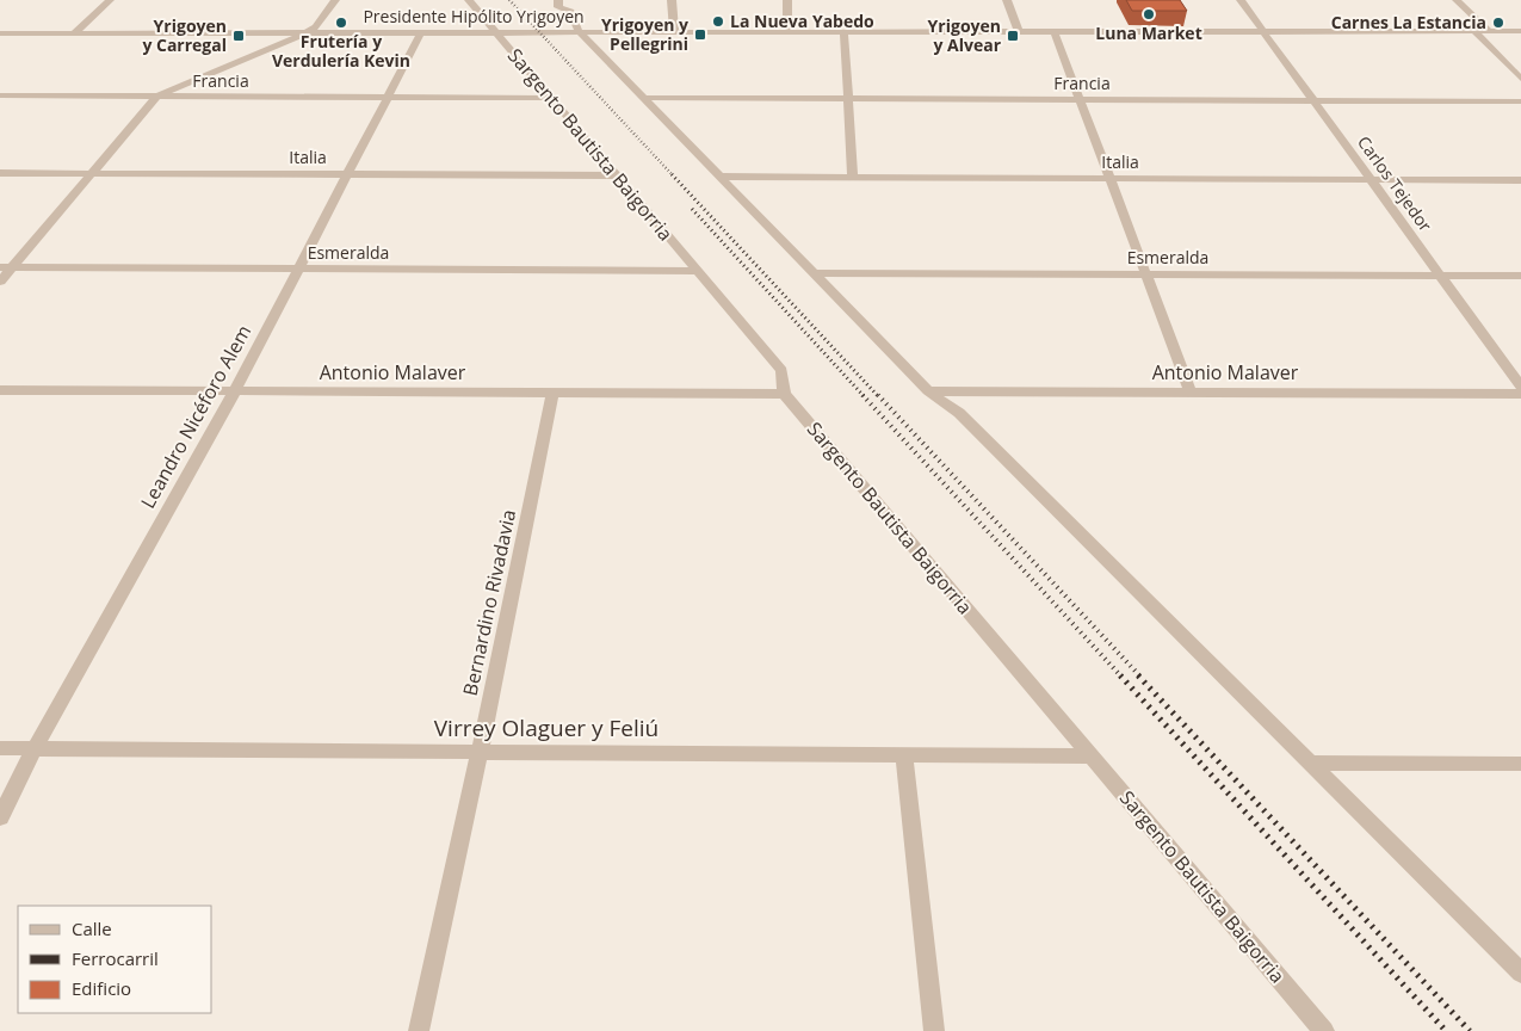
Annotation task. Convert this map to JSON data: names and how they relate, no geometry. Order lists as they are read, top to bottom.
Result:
{
  "streets": {
    "street": [
      "Presidente Hipólito Yrigoyen",
      "Francia",
      "Sargento Bautista Baigorria",
      "Italia",
      "Carlos Tejedor",
      "Esmeralda",
      "Antonio Malaver",
      "Leandro Nicéforo Alem",
      "Bernardino Rivadavia",
      "Virrey Olaguer y Feliú"
    ]
  },
  "crossings": [
    ["Presidente Hipólito Yrigoyen", "Sargento Bautista Baigorria"],
    ["Presidente Hipólito Yrigoyen", "Carlos Tejedor"],
    ["Presidente Hipólito Yrigoyen", "Leandro Nicéforo Alem"],
    ["Francia", "Sargento Bautista Baigorria"],
    ["Francia", "Carlos Tejedor"],
    ["Francia", "Leandro Nicéforo Alem"],
    ["Sargento Bautista Baigorria", "Italia"],
    ["Sargento Bautista Baigorria", "Esmeralda"],
    ["Sargento Bautista Baigorria", "Antonio Malaver"],
    ["Sargento Bautista Baigorria", "Virrey Olaguer y Feliú"],
    ["Italia", "Carlos Tejedor"],
    ["Italia", "Leandro Nicéforo Alem"],
    ["Carlos Tejedor", "Esmeralda"],
    ["Esmeralda", "Leandro Nicéforo Alem"],
    ["Antonio Malaver", "Leandro Nicéforo Alem"],
    ["Antonio Malaver", "Bernardino Rivadavia"],
    ["Leandro Nicéforo Alem", "Virrey Olaguer y Feliú"],
    ["Bernardino Rivadavia", "Virrey Olaguer y Feliú"]
  ],
  "places": {
    "other": [
      "Luna Market",
      "La Nueva Yabedo",
      "Frutería y Verdulería Kevin",
      "Carnes La Estancia"
    ],
    "transit": ["Yrigoyen y Pellegrini", "Yrigoyen y Carregal", "Yrigoyen y Alvear"]
  },
  "legend": ["Calle", "Ferrocarril", "Edificio"]
}
